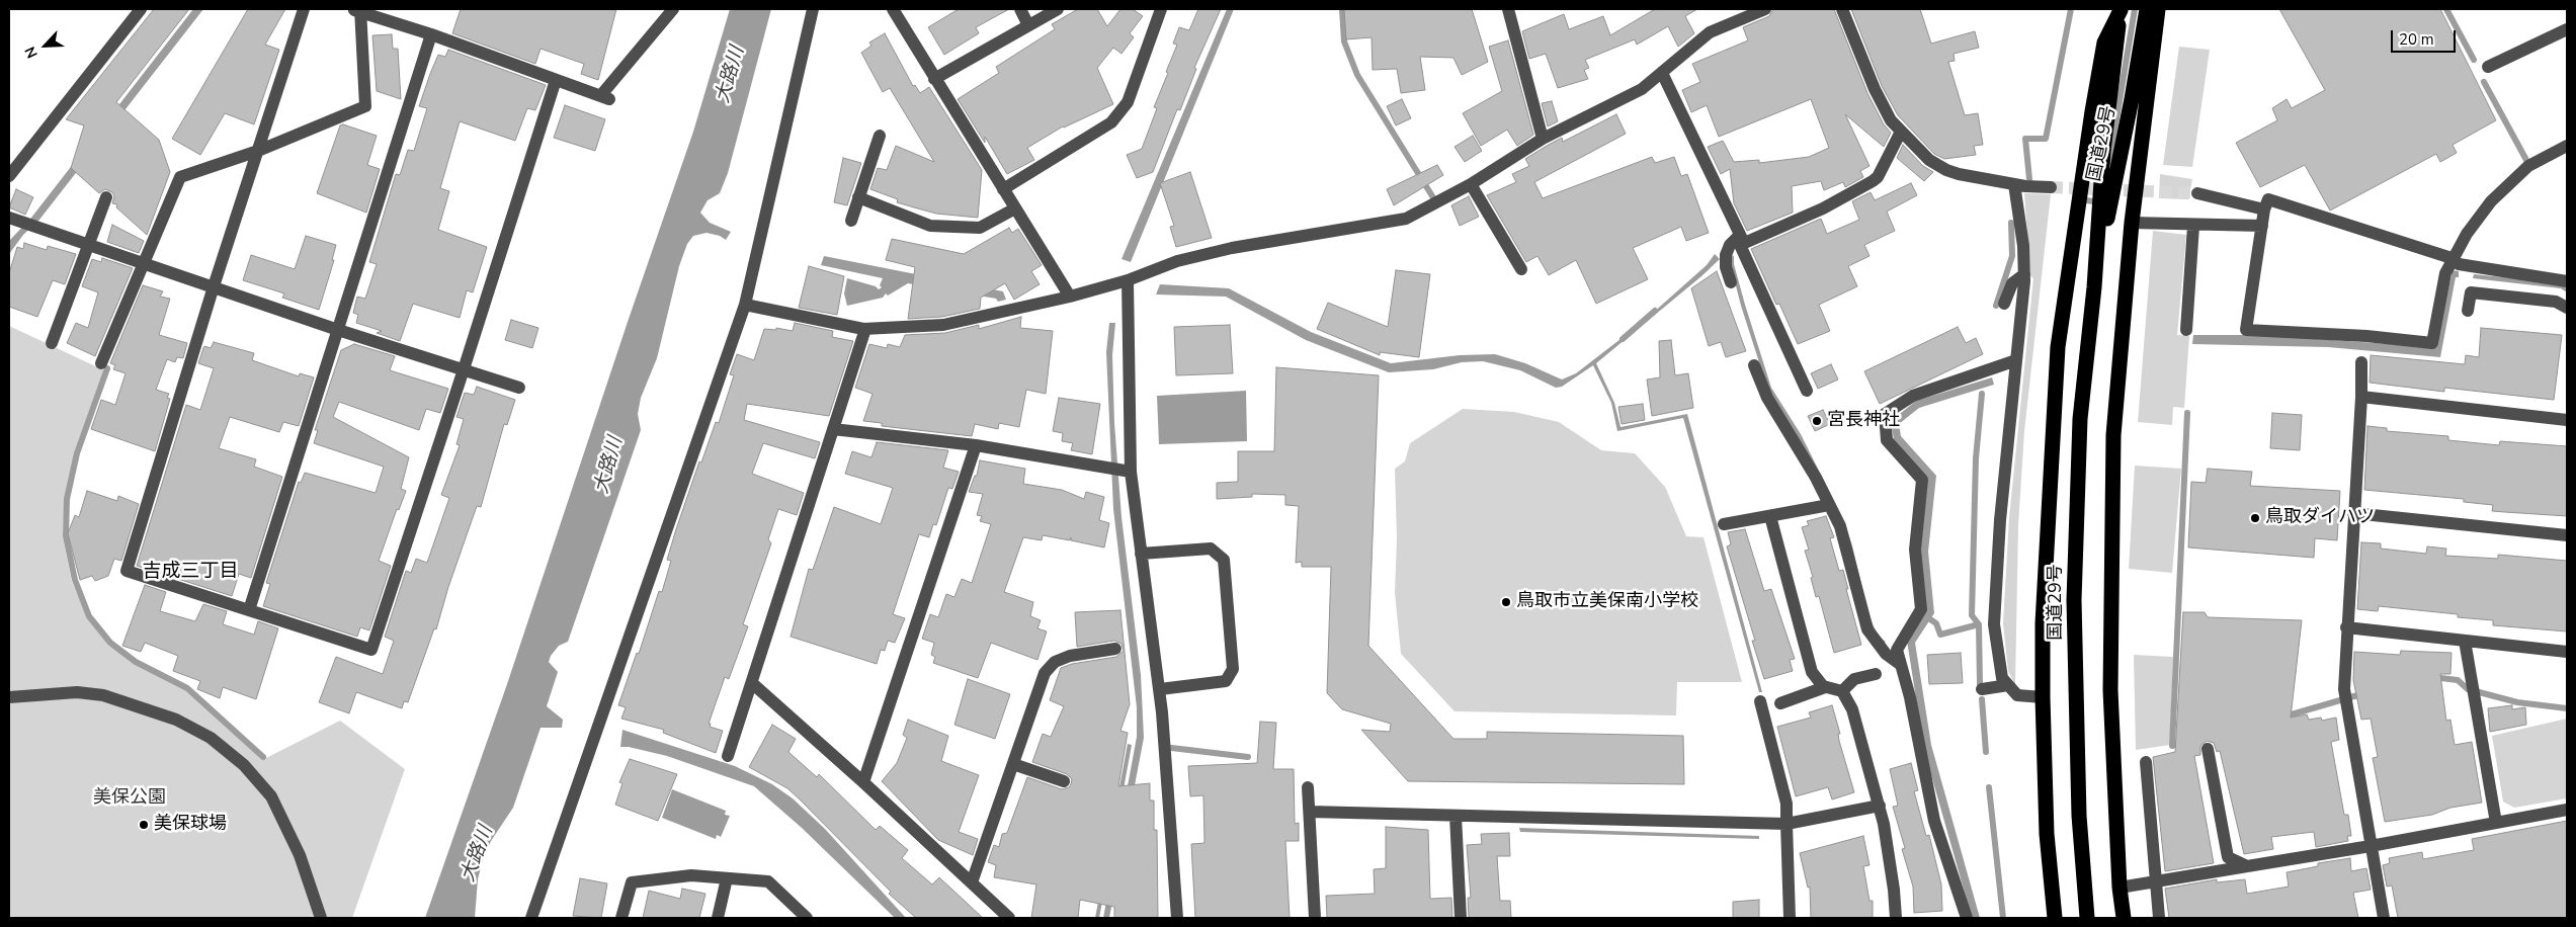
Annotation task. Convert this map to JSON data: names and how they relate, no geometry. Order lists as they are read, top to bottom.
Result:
{
  "streets": {
    "highway": ["国道29号"]
  },
  "districts": ["吉成三丁目"],
  "water": ["大路川"],
  "parks": ["美保公園"],
  "places": [
    "宮長神社",
    "鳥取ダイハツ",
    "鳥取市立美保南小学校",
    "美保球場"
  ],
  "scale_bar": "20 m",
  "north": "bottom left"
}
